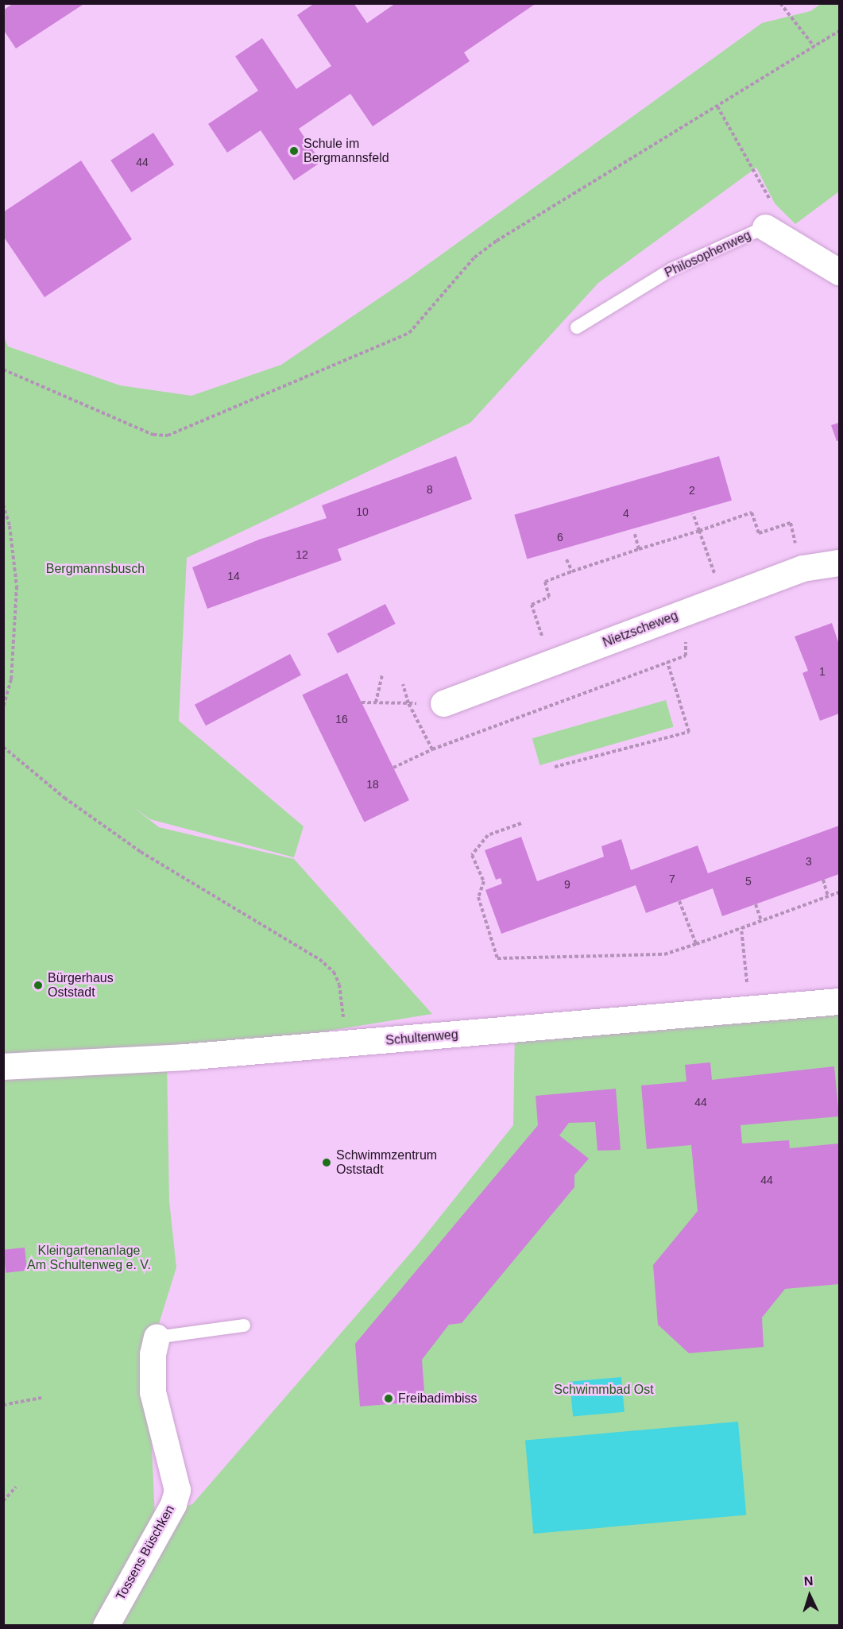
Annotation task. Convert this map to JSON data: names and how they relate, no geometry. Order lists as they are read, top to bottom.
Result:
{
  "streets": {
    "street": [
      "Philosophenweg",
      "Nietzscheweg",
      "Schultenweg",
      "Tossens Büschken"
    ]
  },
  "parks": ["Bergmannsbusch", "Kleingartenanlage Am Schultenweg e. V.", "Schwimmbad Ost"],
  "places": [
    "Schule im Bergmannsfeld",
    "Bürgerhaus Oststadt",
    "Schwimmzentrum Oststadt",
    "Freibadimbiss"
  ],
  "house_numbers": [
    "44",
    "8",
    "2",
    "10",
    "4",
    "6",
    "12",
    "14",
    "1",
    "16",
    "18",
    "3",
    "7",
    "5",
    "9",
    "44",
    "44"
  ],
  "north": "top"
}
